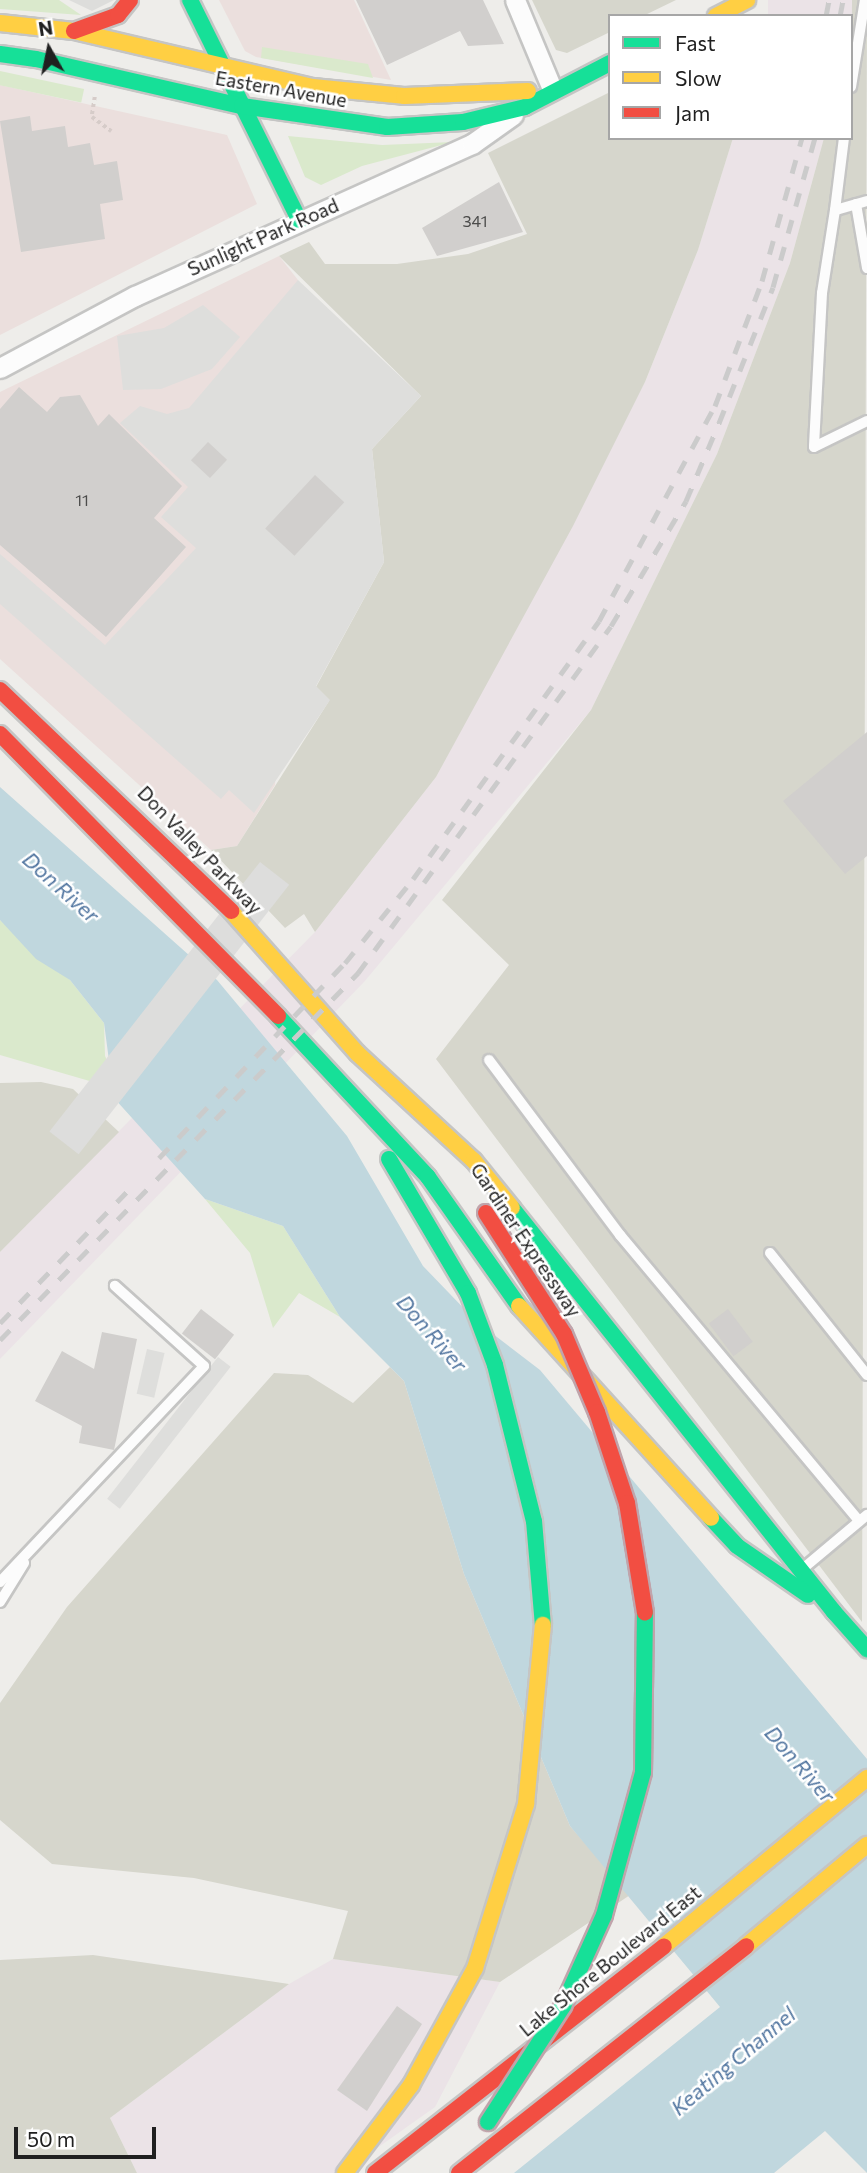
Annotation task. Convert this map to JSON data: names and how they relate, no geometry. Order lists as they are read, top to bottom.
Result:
{
  "streets": {
    "main road": [
      "Eastern Avenue",
      "Don Valley Parkway",
      "Gardiner Expressway",
      "Lake Shore Boulevard East"
    ],
    "street": ["Sunlight Park Road"]
  },
  "crossings": [
    ["Eastern Avenue", "Sunlight Park Road"]
  ],
  "water": ["Don River", "Keating Channel"],
  "house_numbers": ["341", "11"],
  "legend": ["Fast", "Slow", "Jam"],
  "scale_bar": "50 m",
  "north": "top"
}
